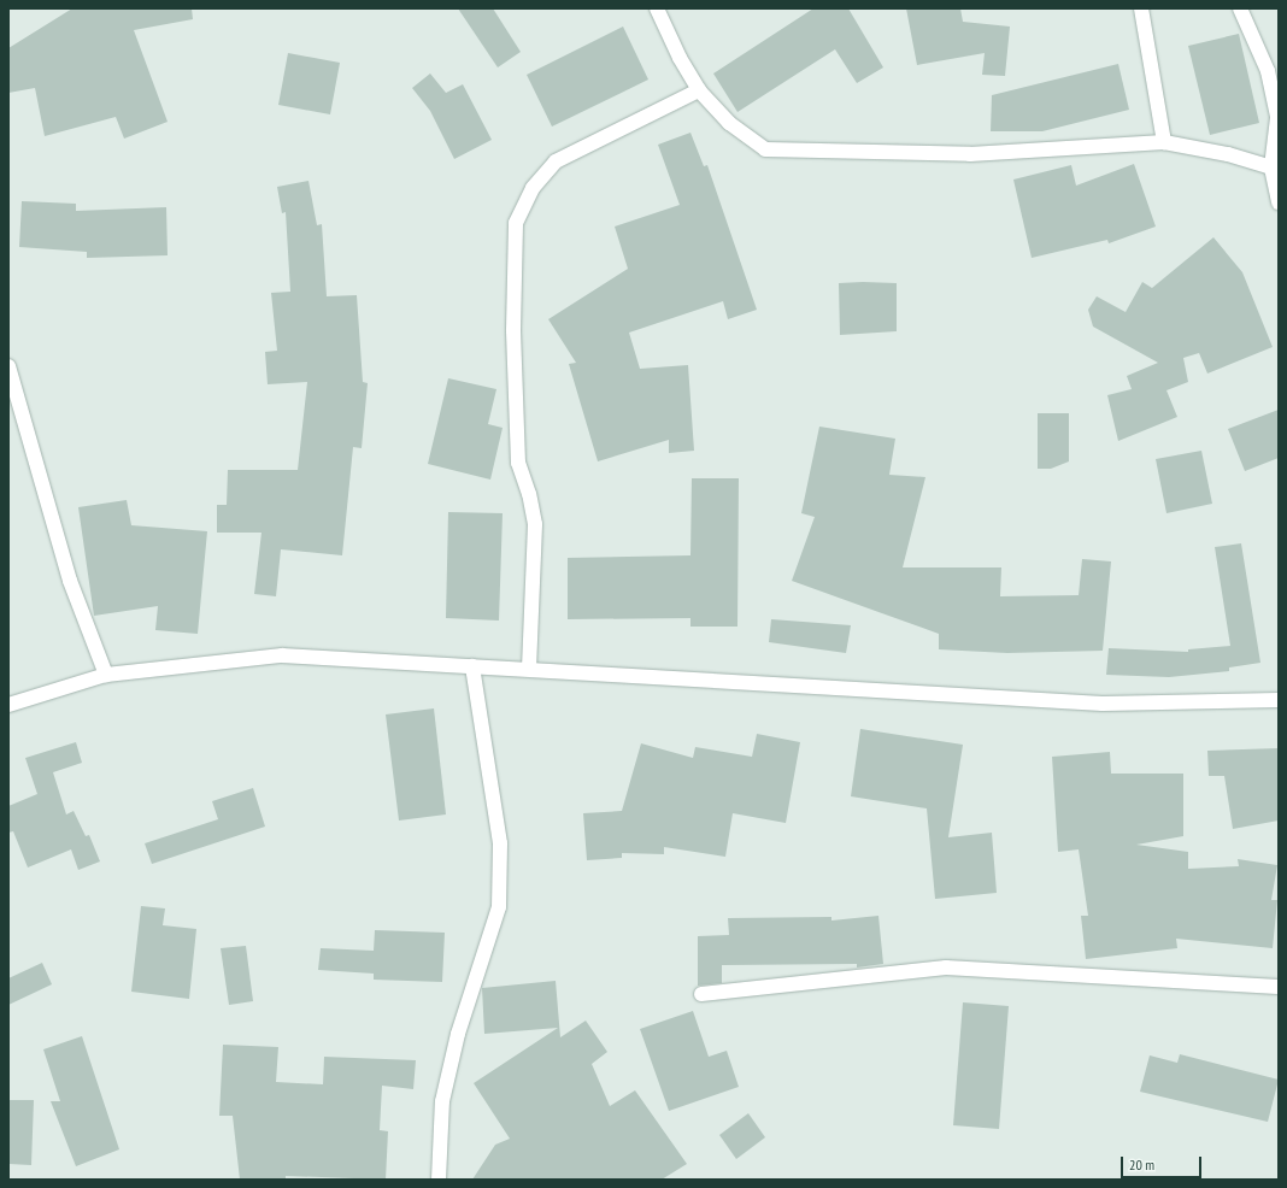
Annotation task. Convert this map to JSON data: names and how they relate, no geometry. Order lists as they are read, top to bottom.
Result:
{
  "scale_bar": "20 m"
}
